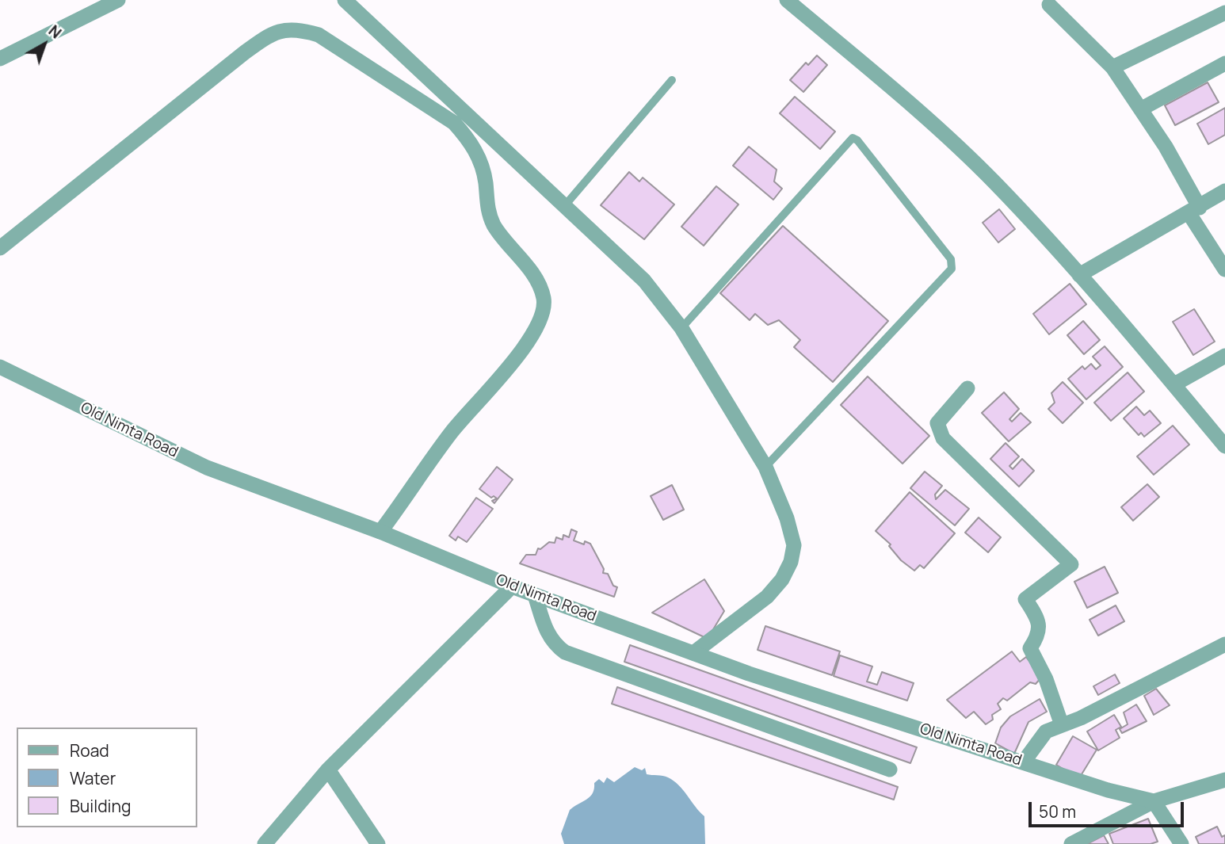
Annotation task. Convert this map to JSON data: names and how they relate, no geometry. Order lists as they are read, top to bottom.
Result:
{
  "streets": {
    "street": ["Old Nimta Road"]
  },
  "legend": ["Road", "Water", "Building"],
  "scale_bar": "50 m",
  "north": "top right"
}
